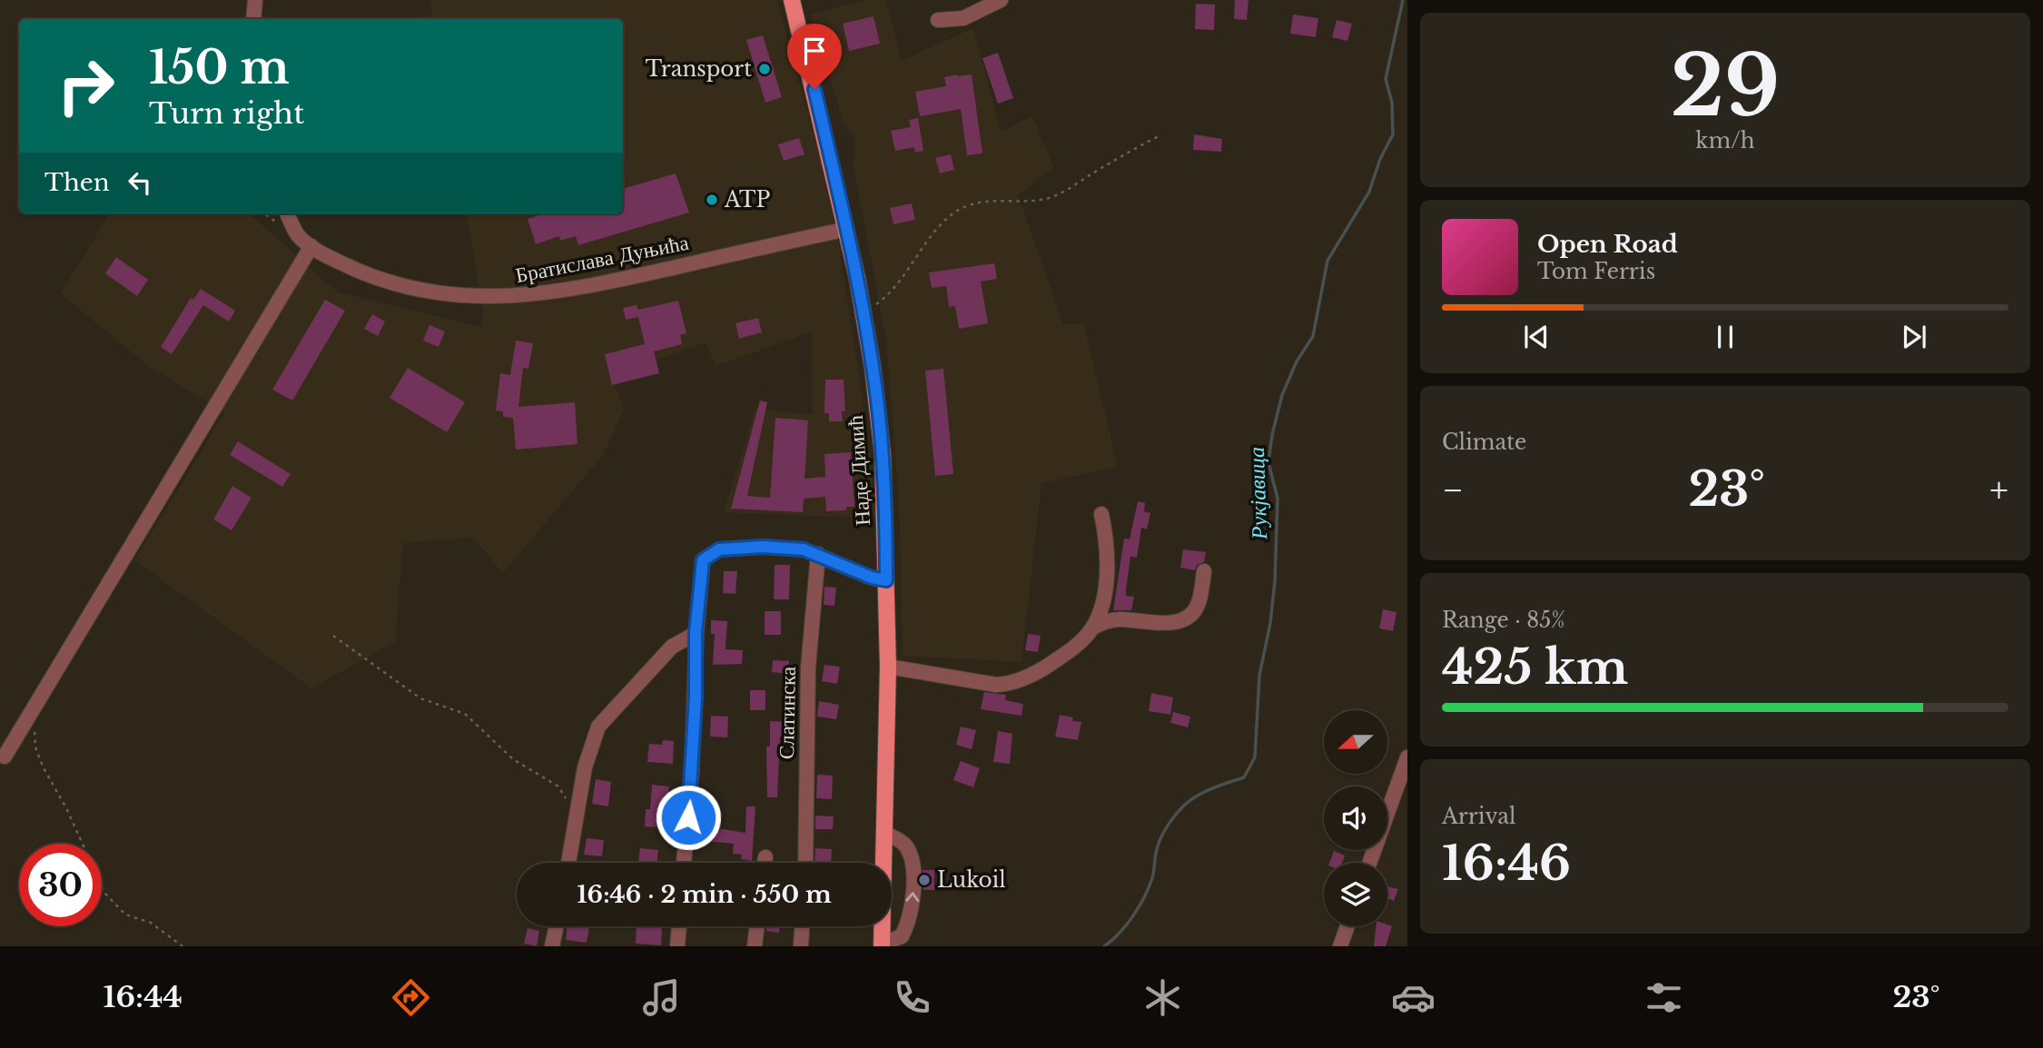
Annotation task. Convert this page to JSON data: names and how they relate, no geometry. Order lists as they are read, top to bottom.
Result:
{
  "streets": {
    "main road": ["Наде Димић"],
    "street": ["Братислава Дуњића", "Слатинска"]
  },
  "crossings": [
    ["Братислава Дуњића", "Наде Димић"]
  ],
  "water": ["Рукјавица"],
  "places": ["Transport", "ATP", "Lukoil"],
  "north": "left",
  "page": {
    "tile": [
      ["29", "km/h"],
      "Climate",
      ["Range · 85%", "425 km"],
      ["Arrival", "16:46"]
    ],
    "turn": ["150 m", "Turn right"],
    "then": "Then",
    "song": ["Open Road", "Tom Ferris"],
    "heat": ["−", "23°", "+"],
    "limit": "30",
    "trip": "16:46 · 2 min · 550 m",
    "tabs": ["16:44", "23°"]
  }
}
